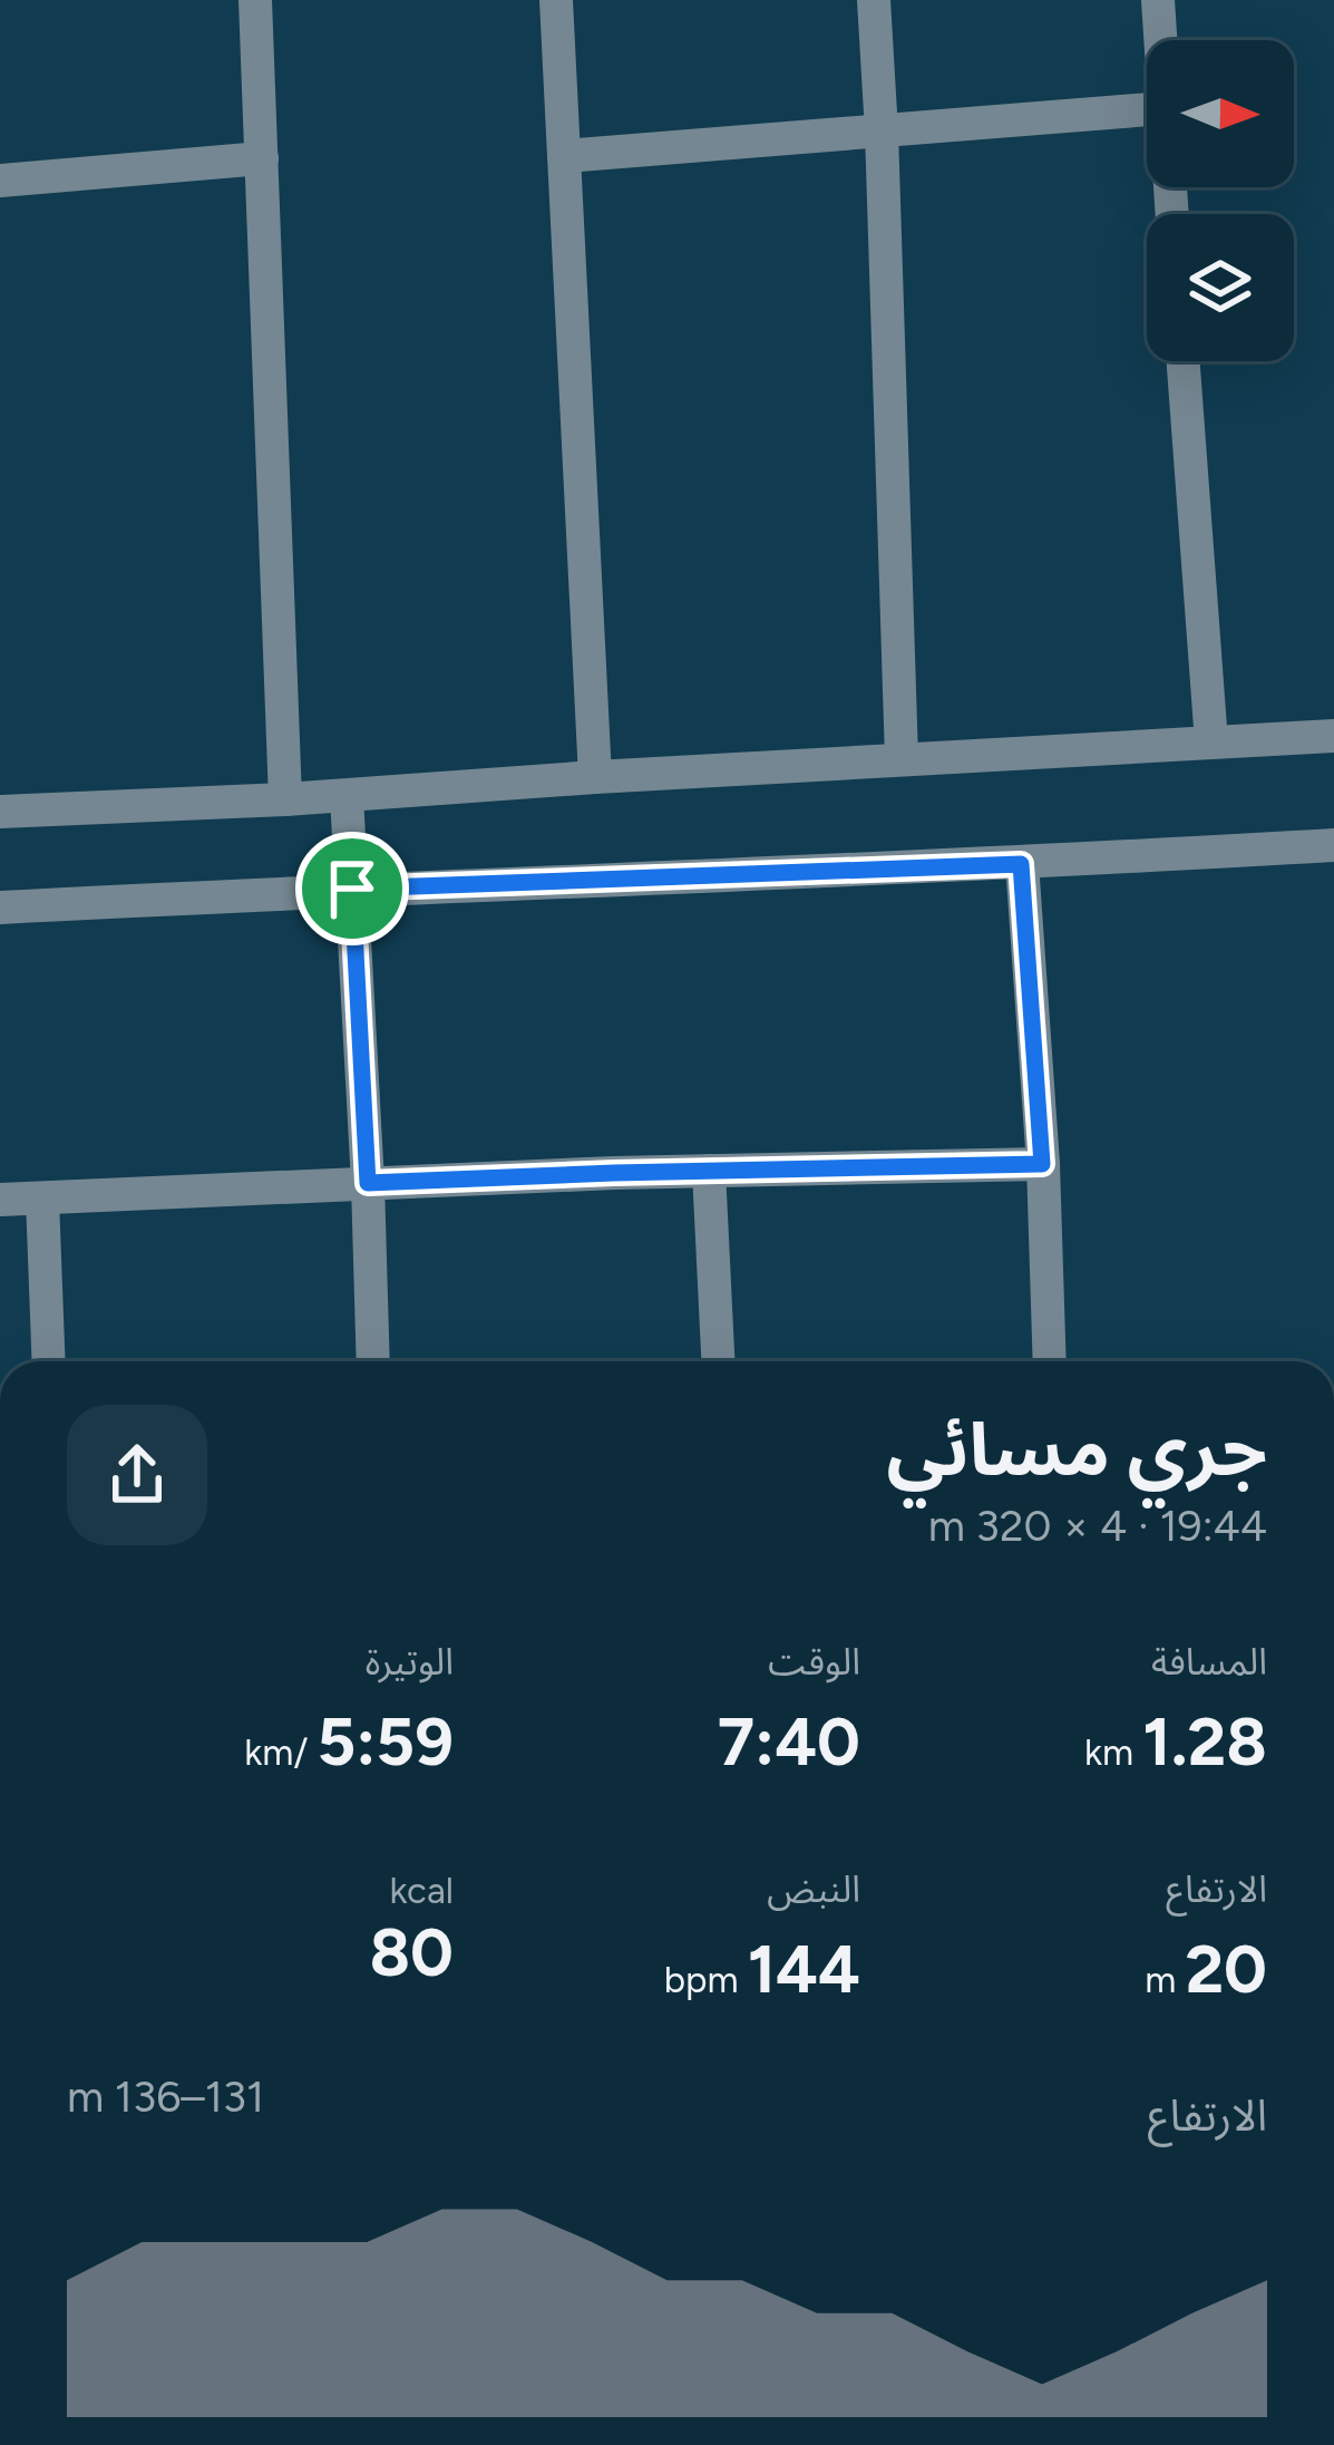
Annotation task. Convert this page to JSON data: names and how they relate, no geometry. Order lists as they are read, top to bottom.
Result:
{
  "north": "right",
  "page": {
    "heading": ["جري مسائي", "19:44 · 4 × 320 m"],
    "stats": [
      ["المسافة", "1.28 km"],
      ["الوقت", "7:40"],
      ["الوتيرة", "5:59 /km"],
      ["الارتفاع", "20 m"],
      ["النبض", "144 bpm"],
      ["kcal", "80"]
    ],
    "chart": ["الارتفاع", "131–136 m"]
  }
}
